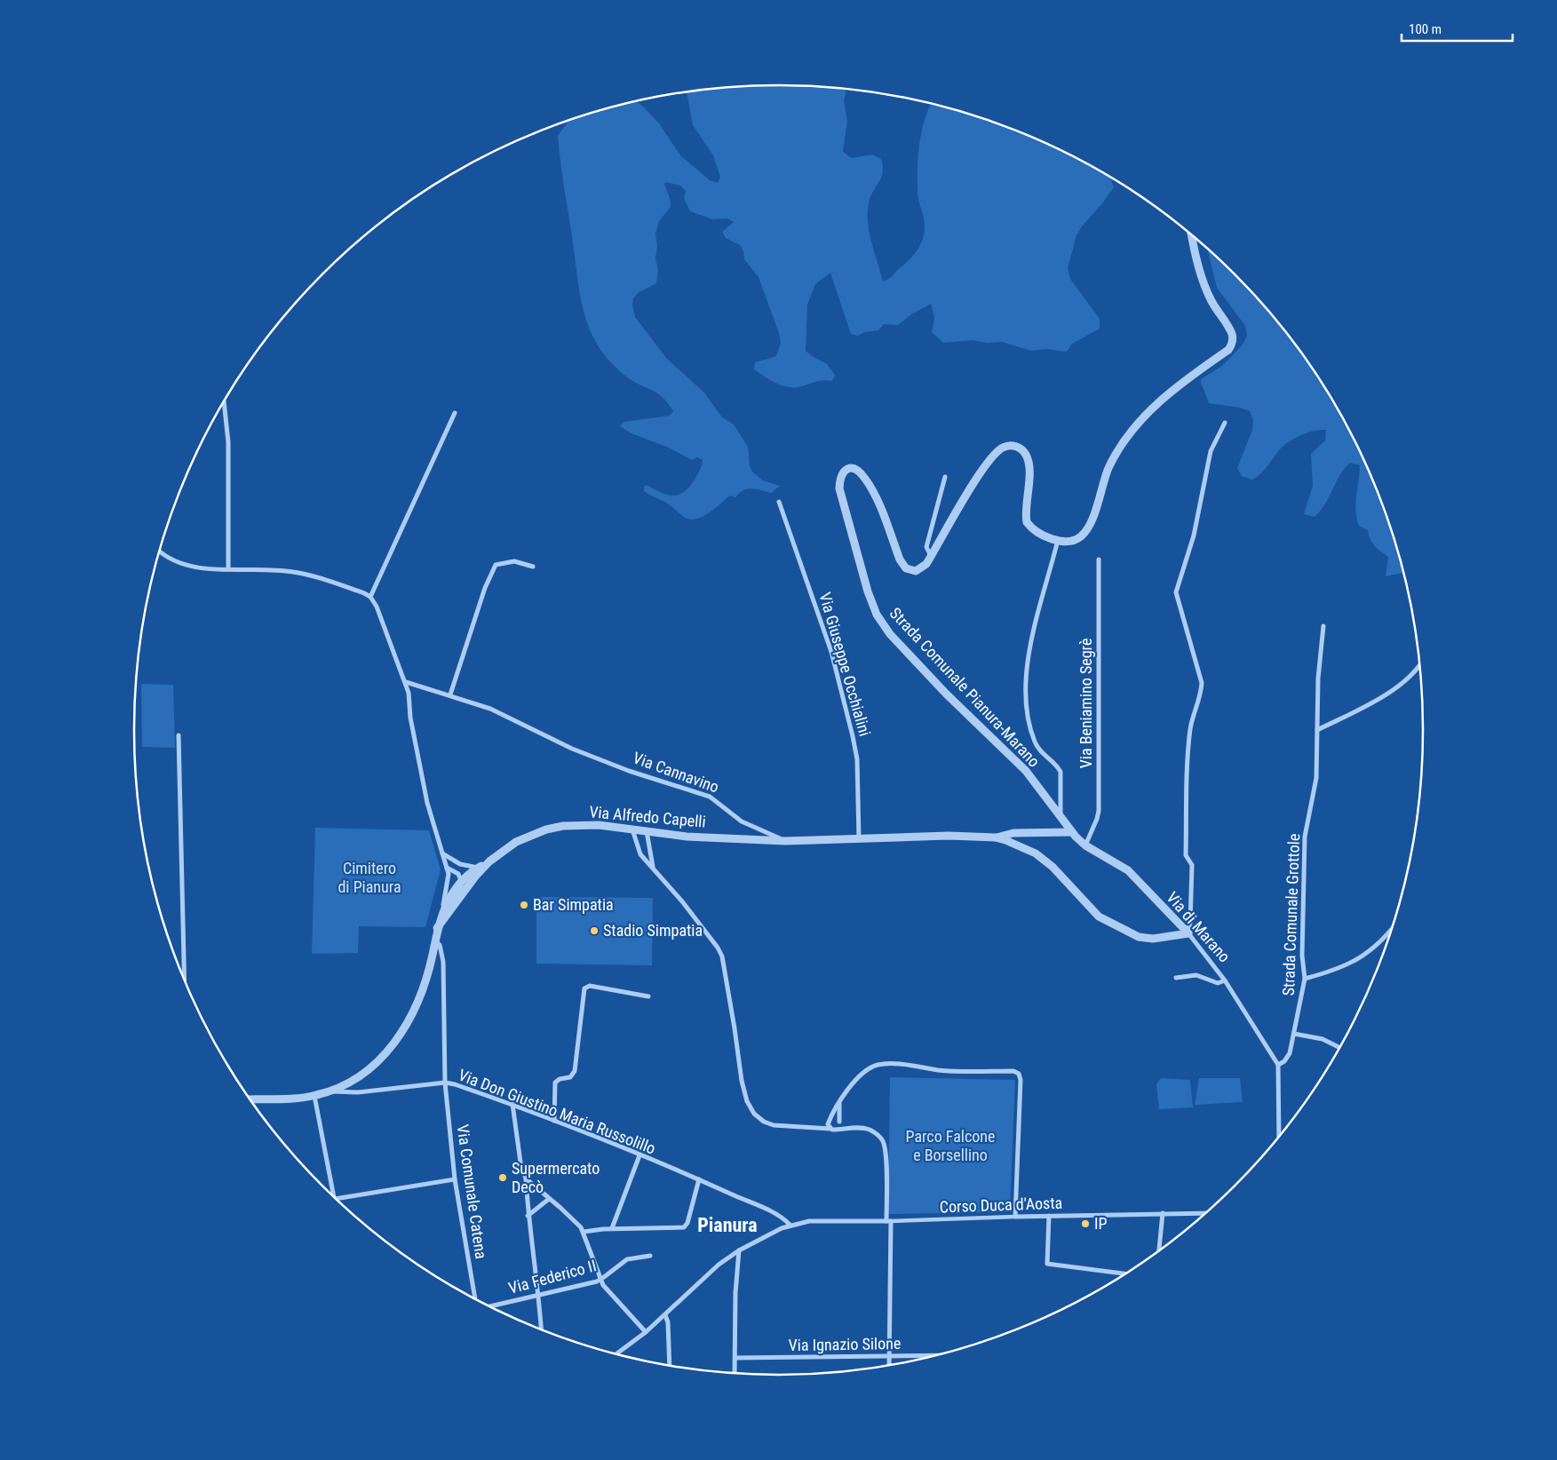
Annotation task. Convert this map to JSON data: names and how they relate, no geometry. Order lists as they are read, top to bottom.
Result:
{
  "streets": {
    "street": [
      "Via Giuseppe Occhialini",
      "Strada Comunale Pianura-Marano",
      "Via Beniamino Segrè",
      "Via Cannavino",
      "Via Alfredo Capelli",
      "Strada Comunale Grottole",
      "Via di Marano",
      "Via Don Giustino Maria Russolillo",
      "Via Comunale Catena",
      "Corso Duca d'Aosta",
      "Via Federico II",
      "Via Ignazio Silone"
    ]
  },
  "crossings": [
    ["Via Giuseppe Occhialini", "Via Cannavino"],
    ["Strada Comunale Pianura-Marano", "Via Cannavino"],
    ["Strada Comunale Pianura-Marano", "Via di Marano"],
    ["Via Beniamino Segrè", "Via di Marano"],
    ["Via Cannavino", "Via Alfredo Capelli"],
    ["Via Cannavino", "Via di Marano"],
    ["Via Alfredo Capelli", "Via Don Giustino Maria Russolillo"],
    ["Strada Comunale Grottole", "Via di Marano"],
    ["Via Don Giustino Maria Russolillo", "Via Comunale Catena"],
    ["Via Don Giustino Maria Russolillo", "Corso Duca d'Aosta"]
  ],
  "districts": ["Pianura"],
  "parks": ["Cimitero di Pianura", "Parco Falcone e Borsellino"],
  "places": [
    "Bar Simpatia",
    "Stadio Simpatia",
    "Supermercato Decò",
    "IP"
  ],
  "scale_bar": "100 m"
}
